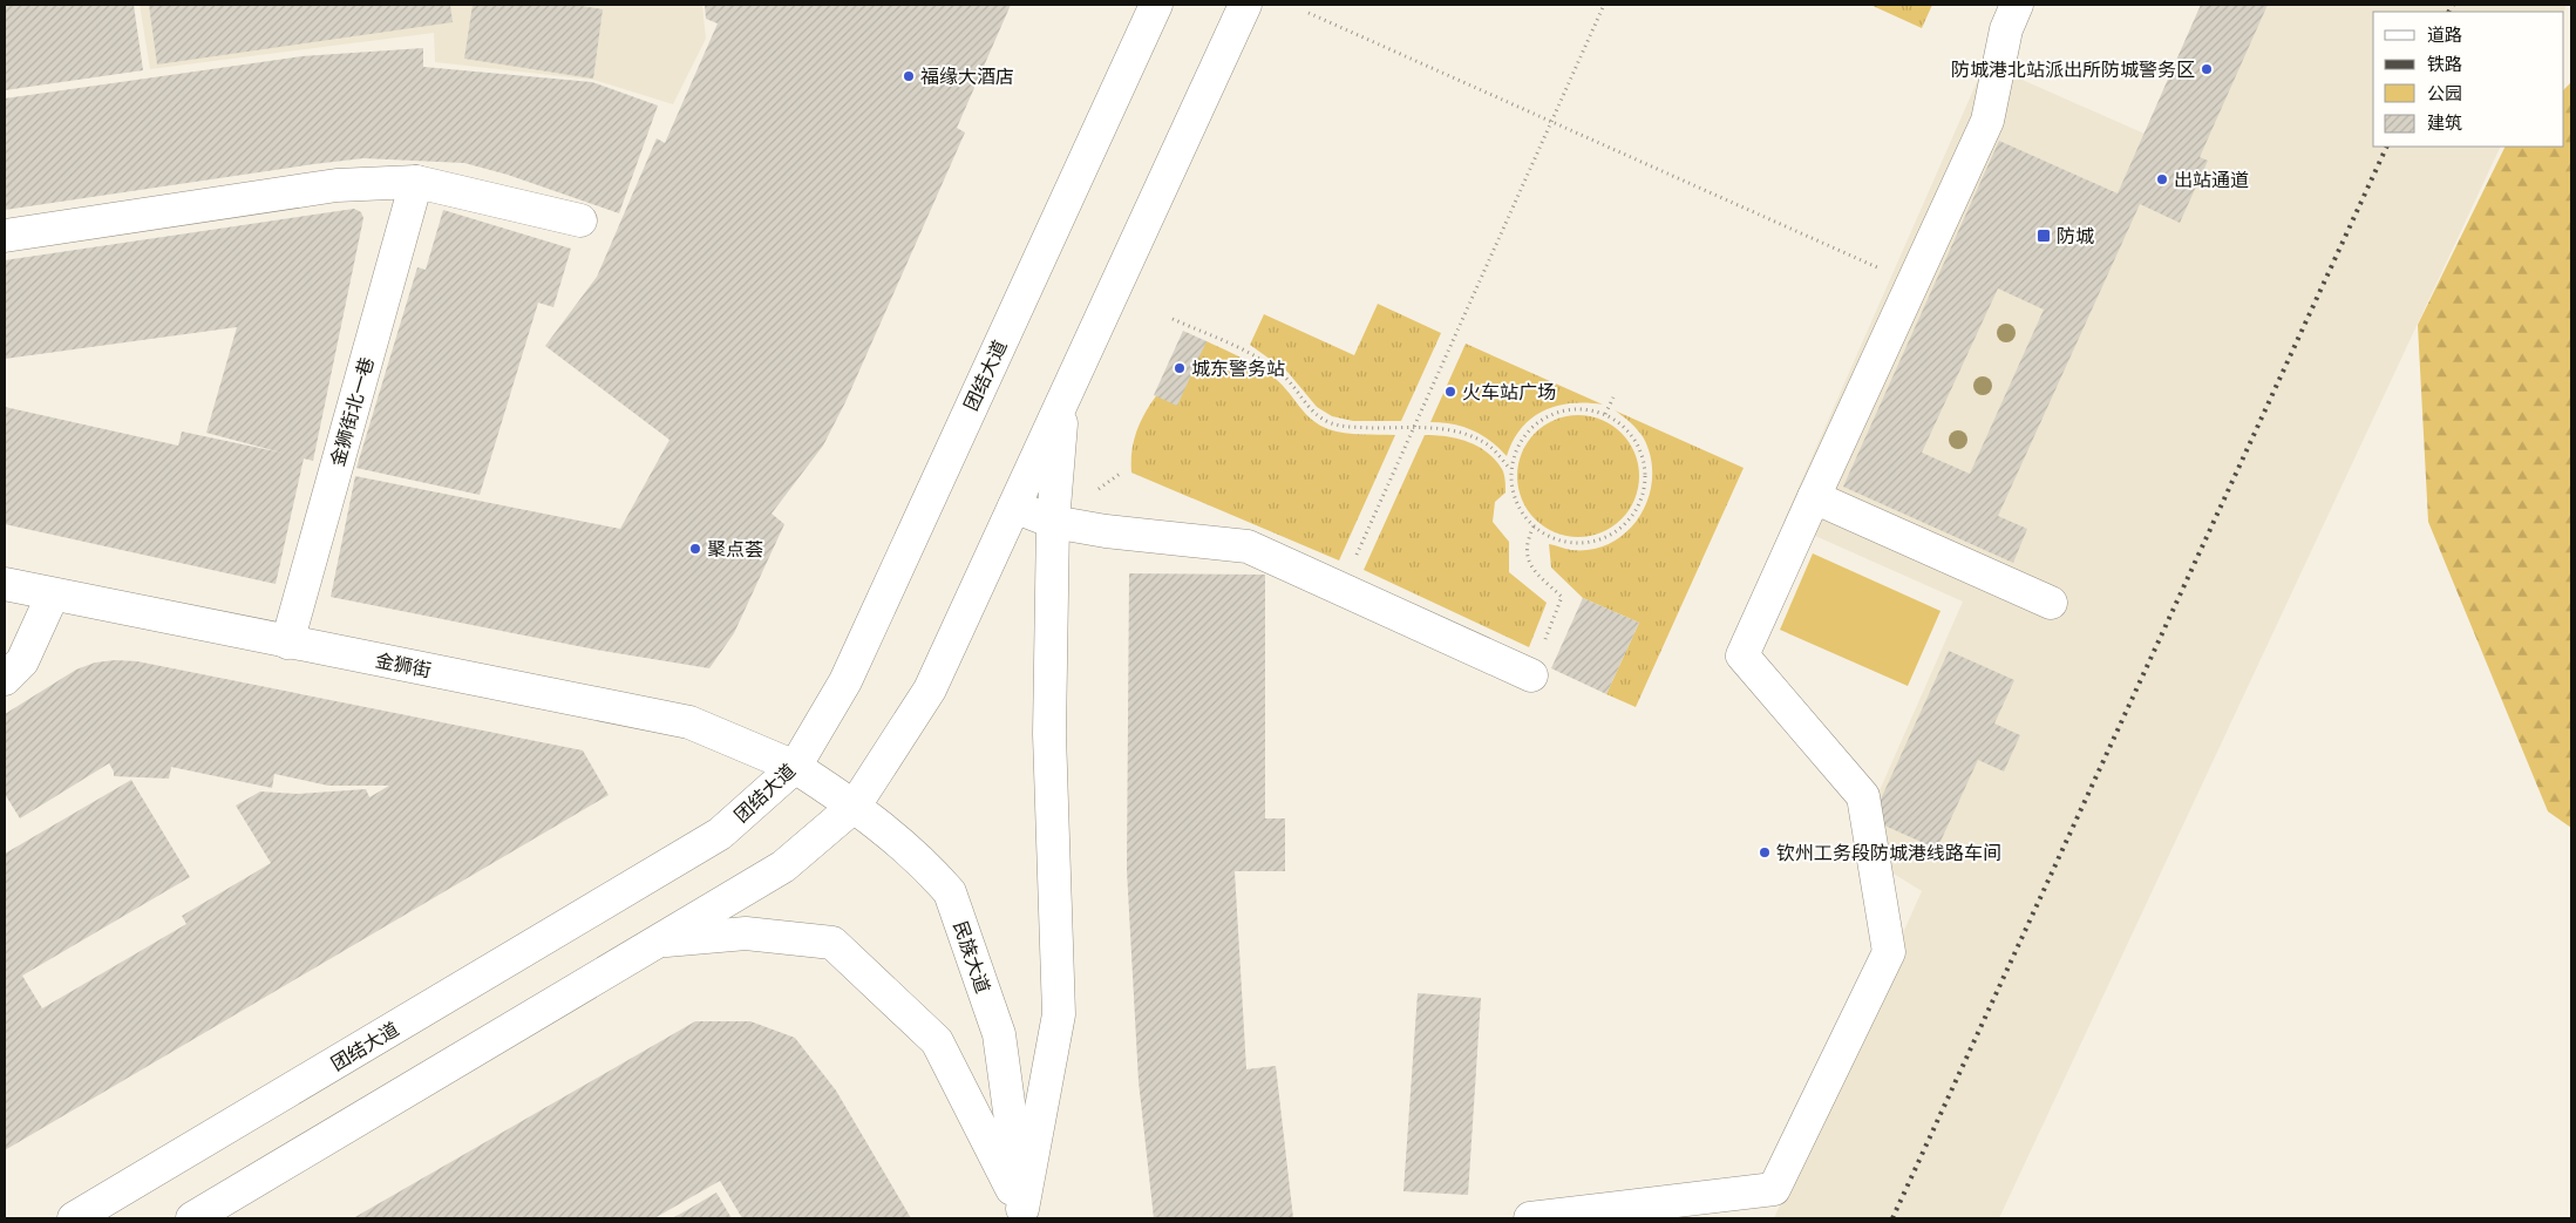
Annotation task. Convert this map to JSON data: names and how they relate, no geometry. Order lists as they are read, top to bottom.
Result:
{
  "streets": {
    "main road": [
      "团结大道",
      "金狮街北一巷",
      "金狮街",
      "民族大道"
    ]
  },
  "crossings": [
    ["团结大道", "金狮街"],
    ["团结大道", "民族大道"],
    ["金狮街北一巷", "金狮街"],
    ["金狮街", "民族大道"]
  ],
  "places": {
    "other": [
      "防城港北站派出所防城警务区",
      "福缘大酒店",
      "出站通道",
      "城东警务站",
      "火车站广场",
      "聚点荟",
      "钦州工务段防城港线路车间"
    ],
    "transit": ["防城"]
  },
  "legend": [
    "道路",
    "铁路",
    "公园",
    "建筑"
  ]
}
